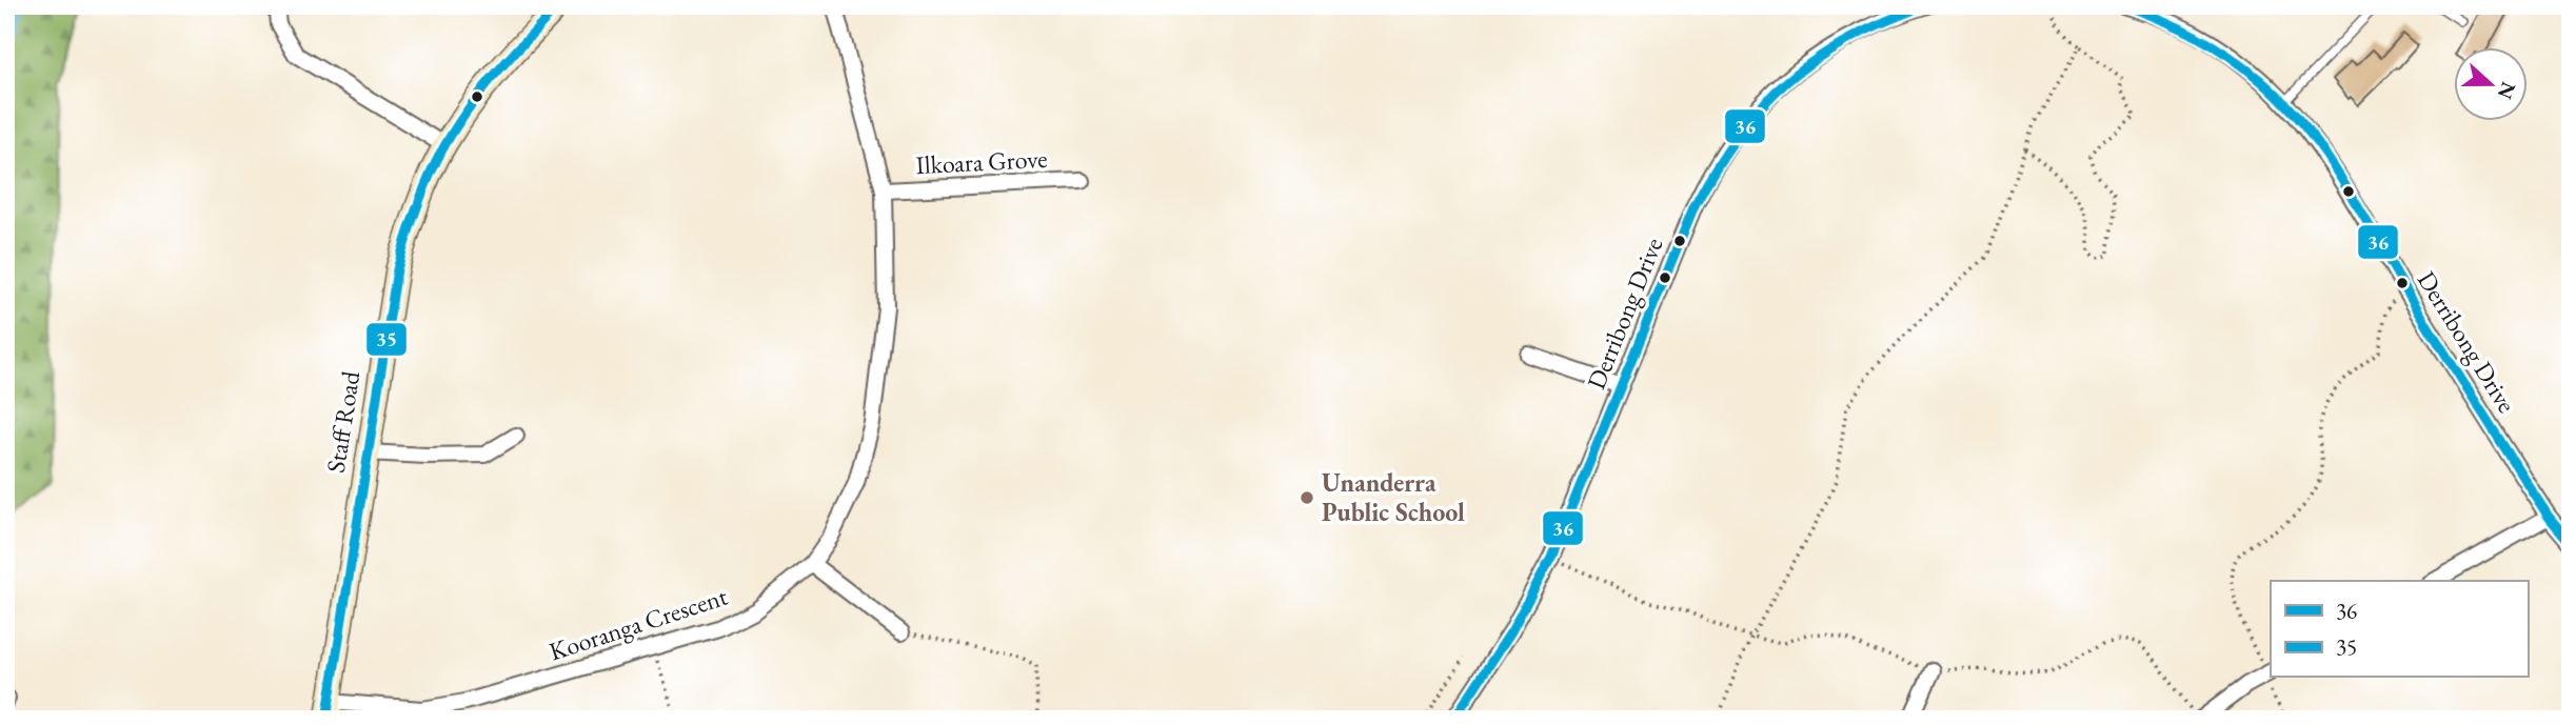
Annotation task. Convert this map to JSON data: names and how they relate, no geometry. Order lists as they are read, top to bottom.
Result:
{
  "streets": {
    "street": [
      "Ilkoara Grove",
      "Derribong Drive",
      "Staff Road",
      "Kooranga Crescent"
    ]
  },
  "crossings": [
    ["Ilkoara Grove", "Kooranga Crescent"],
    ["Staff Road", "Kooranga Crescent"]
  ],
  "places": ["Unanderra Public School"],
  "lines": ["transit line 36", "transit line 35"],
  "legend": ["36", "35"],
  "north": "right"
}
